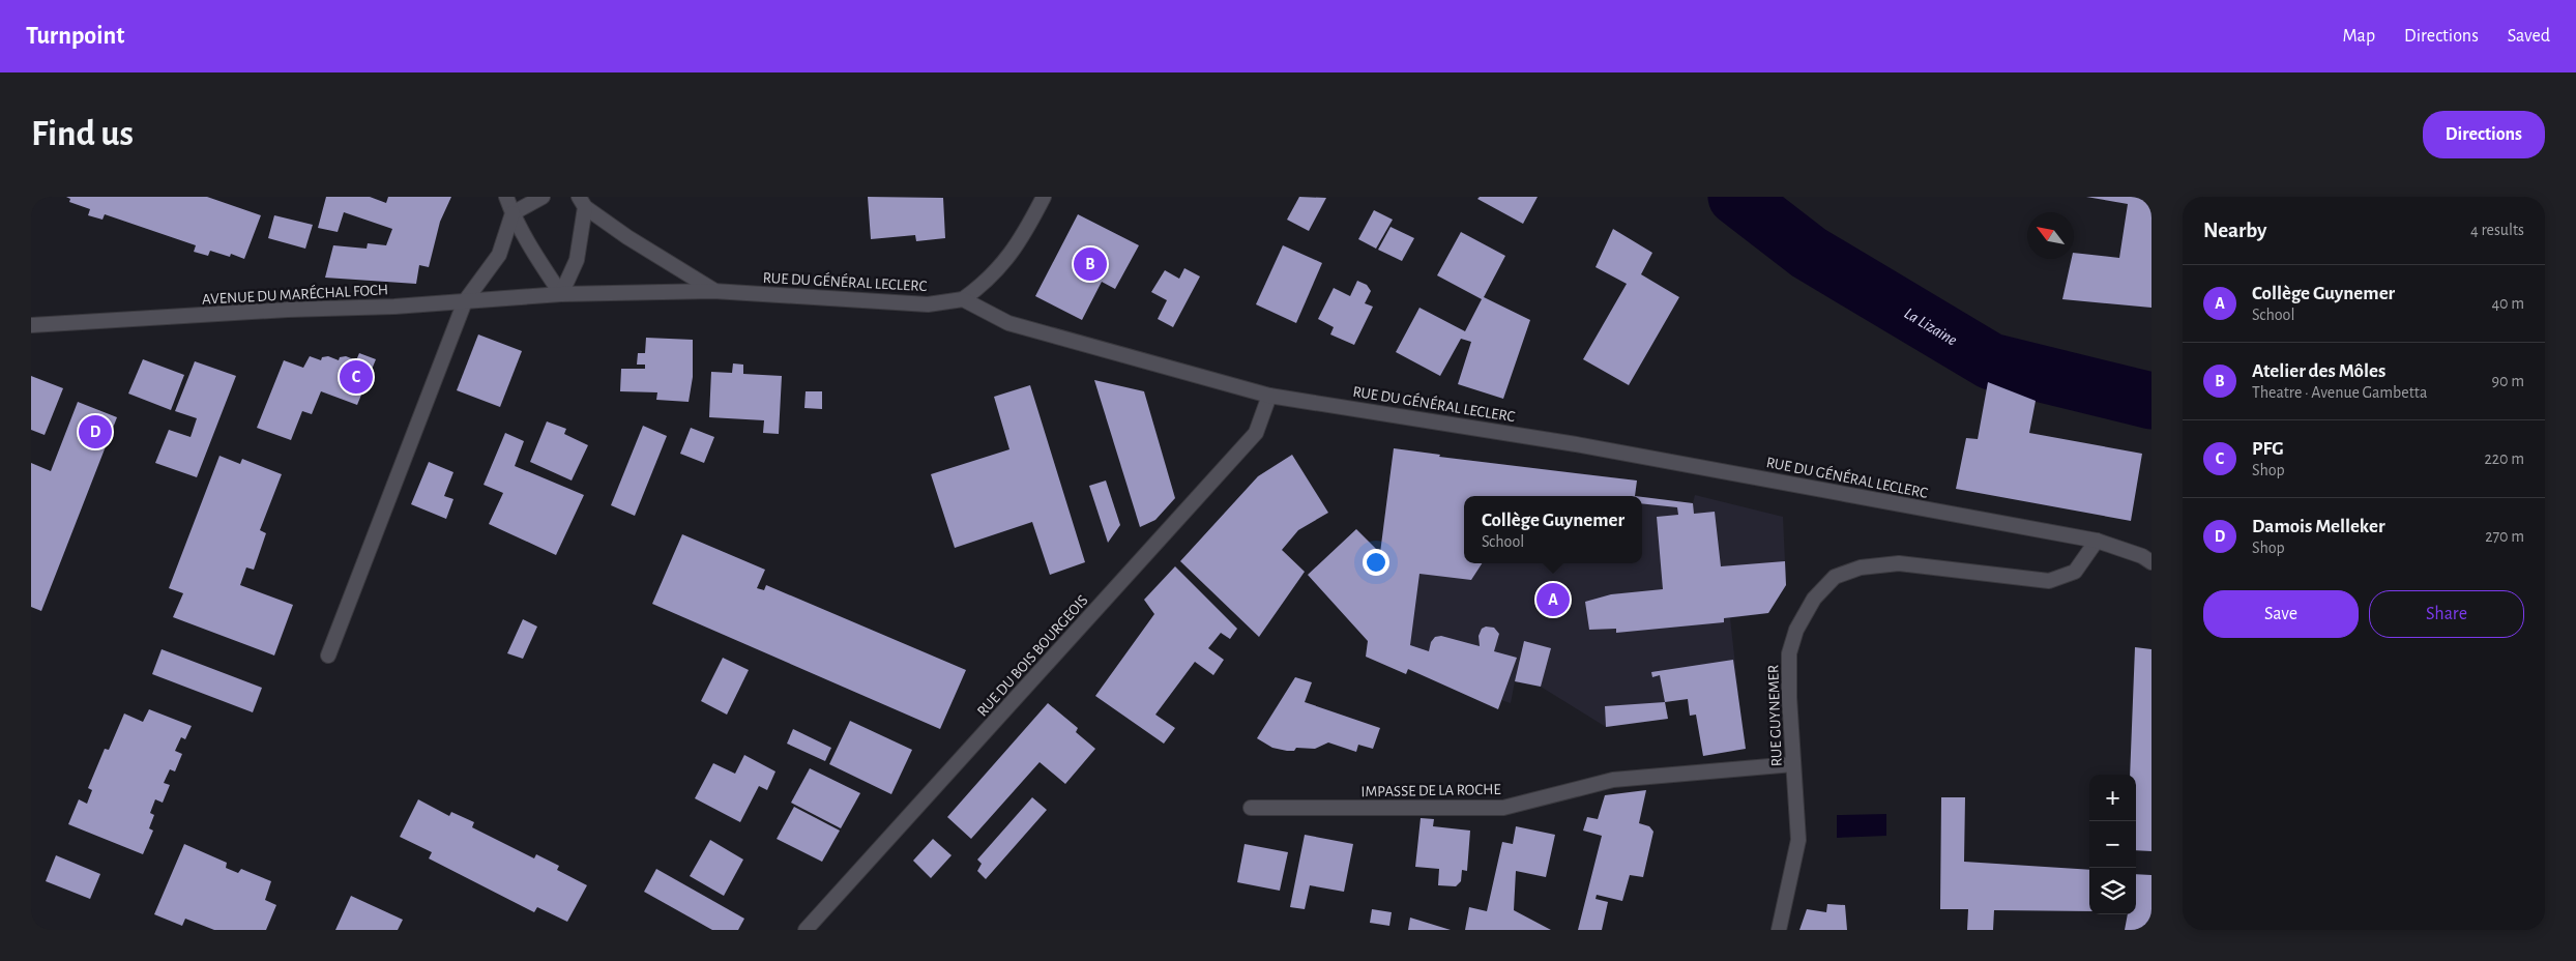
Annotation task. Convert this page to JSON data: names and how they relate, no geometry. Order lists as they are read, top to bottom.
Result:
{
  "streets": {
    "street": [
      "RUE DU GÉNÉRAL LECLERC",
      "AVENUE DU MARÉCHAL FOCH",
      "RUE DU BOIS BOURGEOIS",
      "RUE GUYNEMER",
      "IMPASSE DE LA ROCHE"
    ]
  },
  "crossings": [
    ["RUE DU GÉNÉRAL LECLERC", "AVENUE DU MARÉCHAL FOCH"],
    ["RUE DU GÉNÉRAL LECLERC", "RUE DU BOIS BOURGEOIS"],
    ["RUE DU GÉNÉRAL LECLERC", "RUE GUYNEMER"],
    ["RUE GUYNEMER", "IMPASSE DE LA ROCHE"]
  ],
  "water": ["La Lizaine"],
  "north": "top left",
  "page": {
    "header": "Turnpoint",
    "nav": ["Map", "Directions", "Saved"],
    "buttons": [
      "Directions",
      ["Save", "Share"]
    ],
    "title": "Find us",
    "heading": ["Nearby", "4 results"],
    "pins": [
      "B",
      "C",
      "D",
      "A"
    ],
    "list": [
      {
        "mark": "A",
        "name": "Collège Guynemer",
        "note": "School",
        "value": "40 m"
      },
      {
        "mark": "B",
        "name": "Atelier des Môles",
        "note": "Theatre · Avenue Gambetta",
        "value": "90 m"
      },
      {
        "mark": "C",
        "name": "PFG",
        "note": "Shop",
        "value": "220 m"
      },
      {
        "mark": "D",
        "name": "Damois Melleker",
        "note": "Shop",
        "value": "270 m"
      }
    ],
    "popup": ["Collège Guynemer", "School"],
    "map_buttons": ["+", "−"]
  }
}
